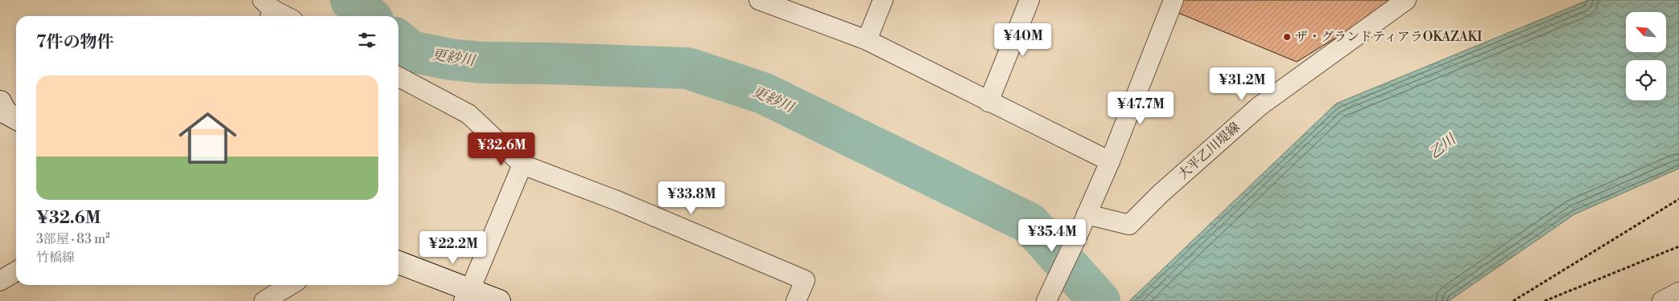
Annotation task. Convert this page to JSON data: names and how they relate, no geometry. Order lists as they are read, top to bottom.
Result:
{
  "streets": {
    "street": ["大平乙川堤線"]
  },
  "water": ["更紗川", "乙川"],
  "places": ["ザ・グランドティアラOKAZAKI"],
  "north": "top left",
  "page": {
    "heading": "7件の物件",
    "price": [
      "¥40M",
      "¥31.2M",
      "¥47.7M",
      "¥32.6M",
      "¥33.8M",
      "¥35.4M",
      "¥22.2M"
    ],
    "list": [
      {
        "name": "¥32.6M",
        "note": "3部屋 · 83 m² · 竹橋線"
      }
    ]
  }
}
